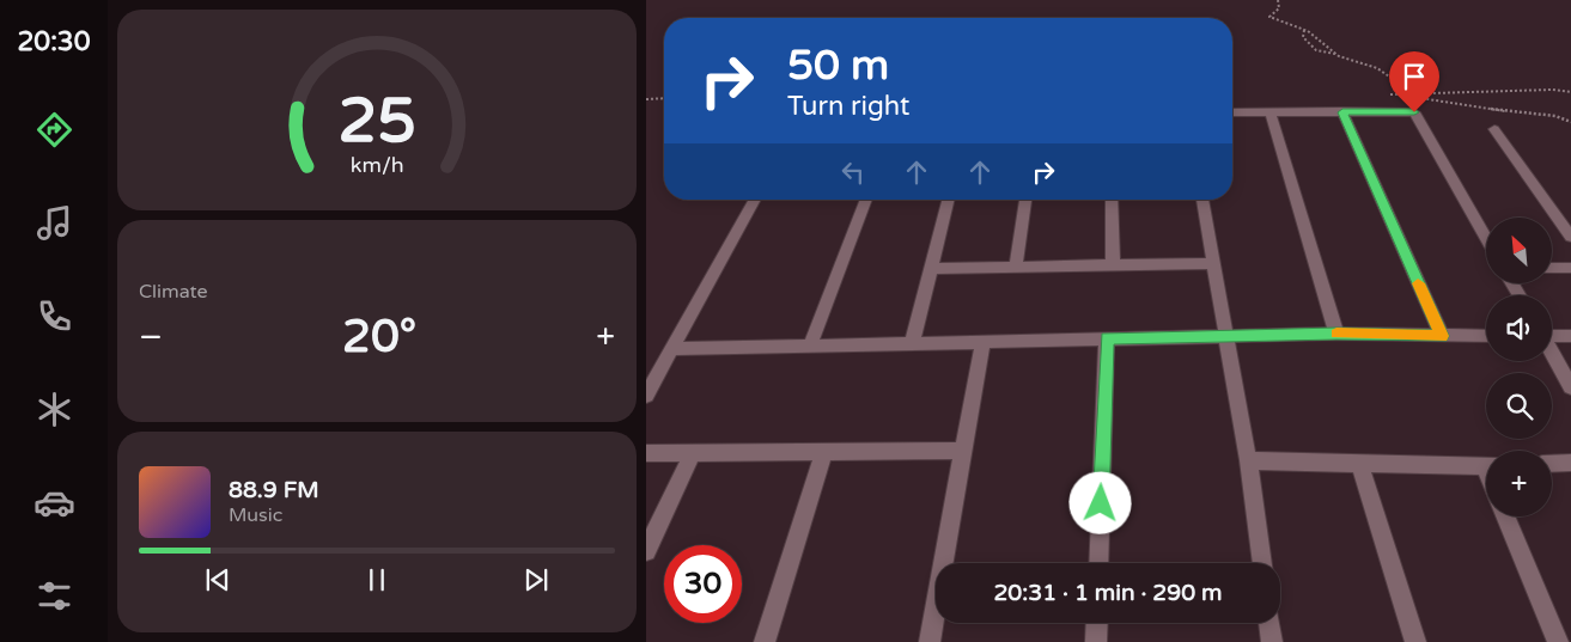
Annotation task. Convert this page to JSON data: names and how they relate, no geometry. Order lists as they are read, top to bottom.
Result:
{
  "north": "top left",
  "page": {
    "tabs": "20:30",
    "turn": ["50 m", "Turn right"],
    "map_buttons": "+",
    "tile": "Climate",
    "heat": ["−", "20°", "+"],
    "song": ["88.9 FM", "Music"],
    "limit": "30",
    "trip": "20:31 · 1 min · 290 m",
    "gauge": ["25", "km/h"]
  }
}
